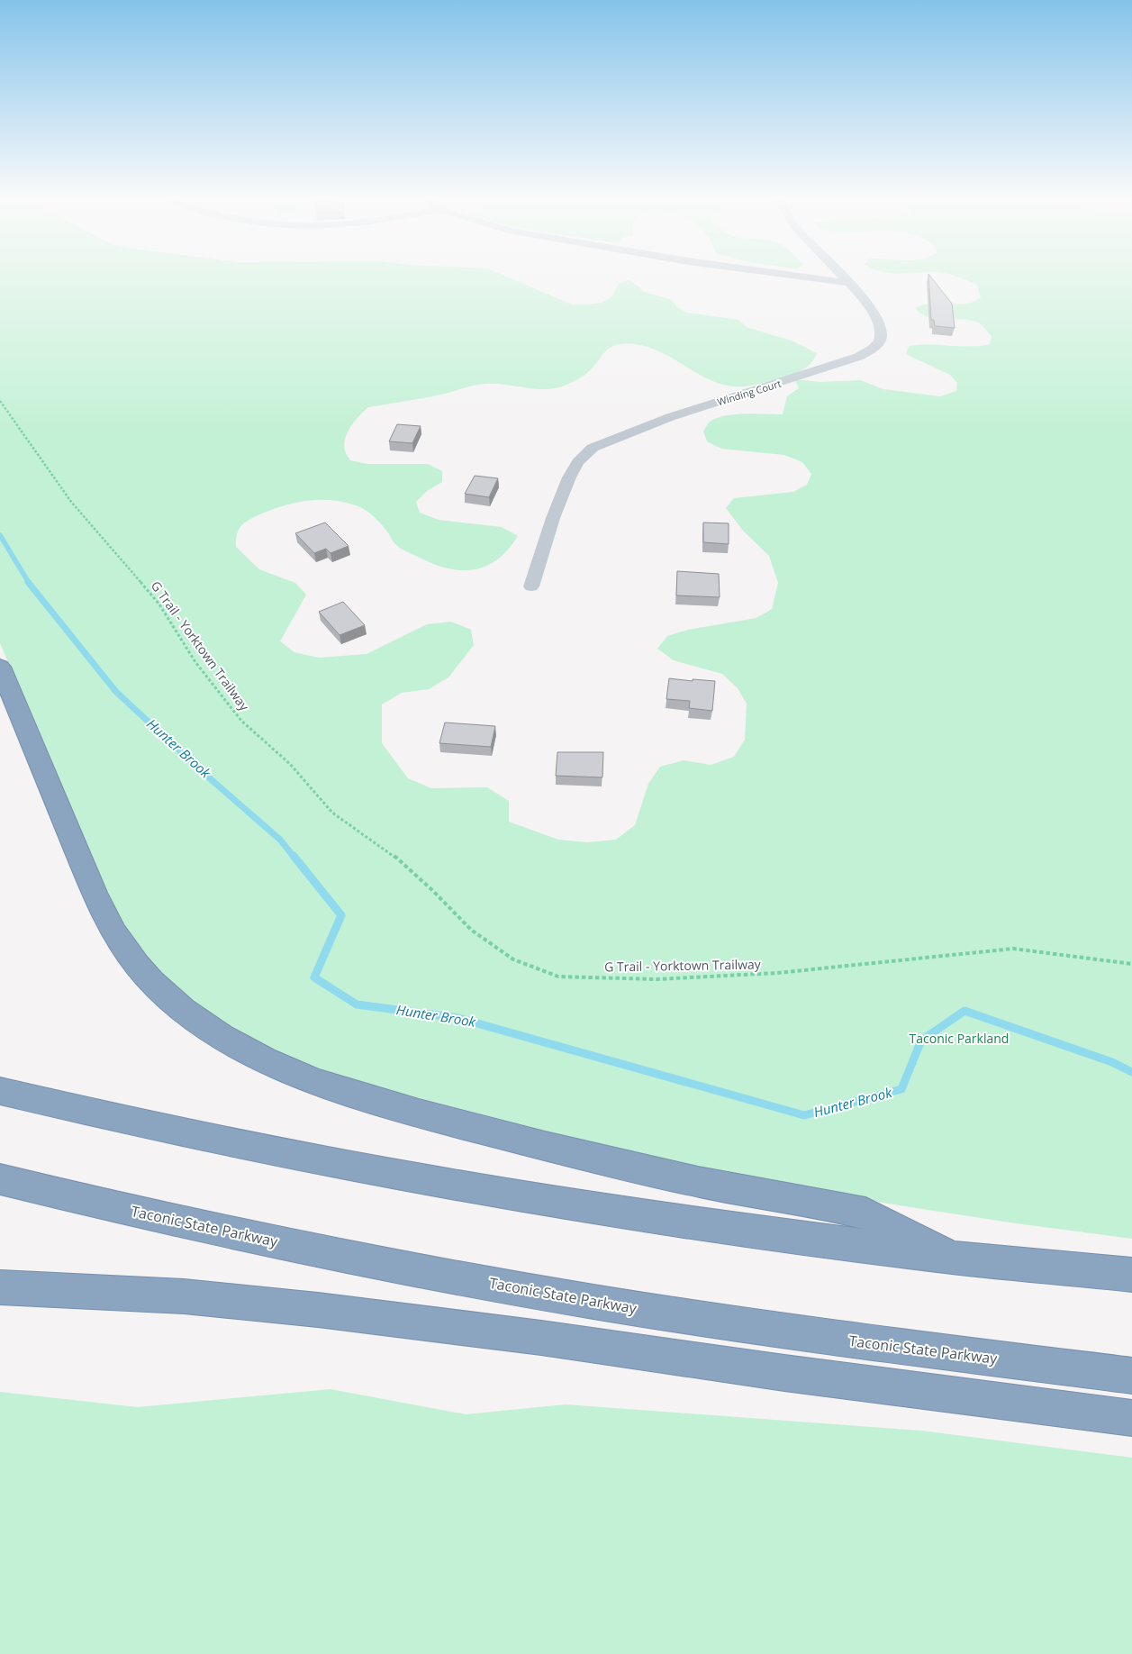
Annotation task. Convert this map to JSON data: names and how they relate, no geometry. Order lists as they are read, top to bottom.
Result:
{
  "streets": {
    "highway": ["Taconic State Parkway"],
    "street": ["Winding Court"],
    "path": ["G Trail - Yorktown Trailway"]
  },
  "water": ["Hunter Brook"],
  "parks": ["Taconic Parkland"]
}
